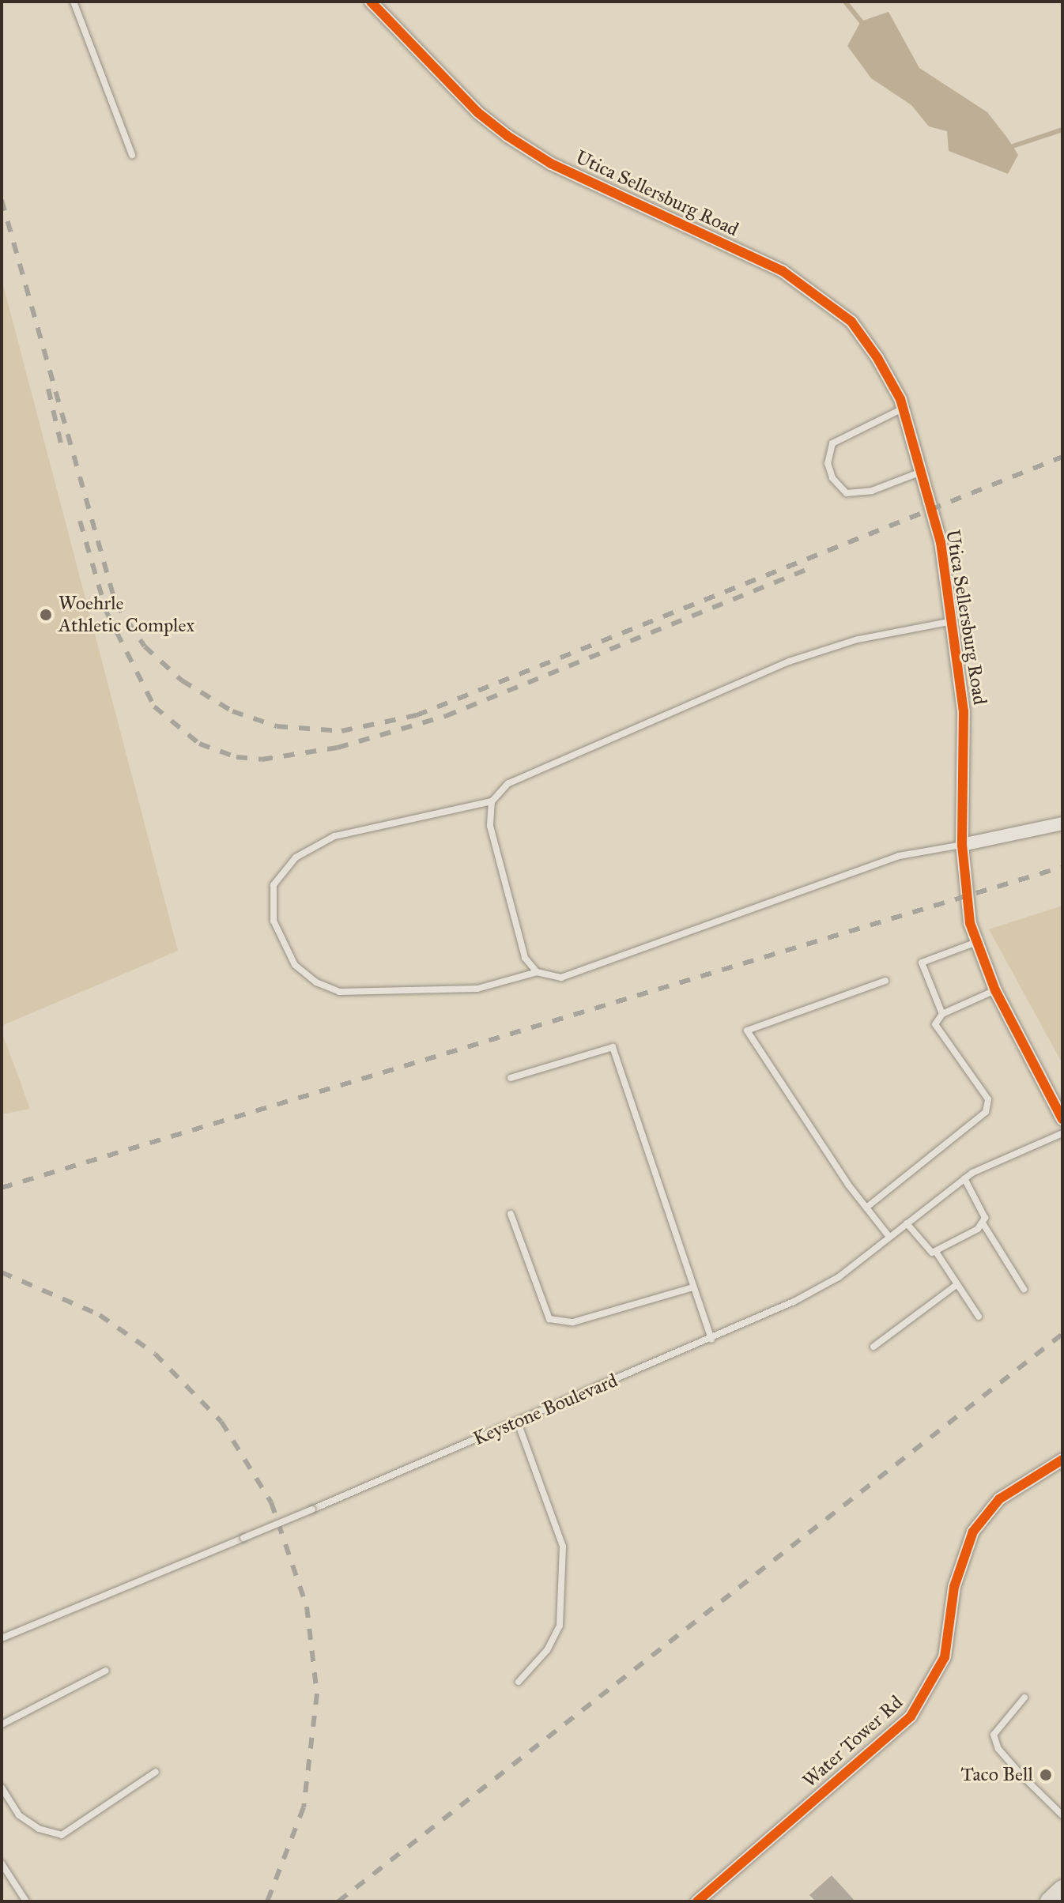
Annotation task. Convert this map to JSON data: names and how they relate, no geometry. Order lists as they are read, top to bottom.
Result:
{
  "streets": {
    "street": ["Utica Sellersburg Road", "Water Tower Rd"],
    "lane": ["Keystone Boulevard"]
  },
  "places": ["Woehrle Athletic Complex", "Taco Bell"]
}
